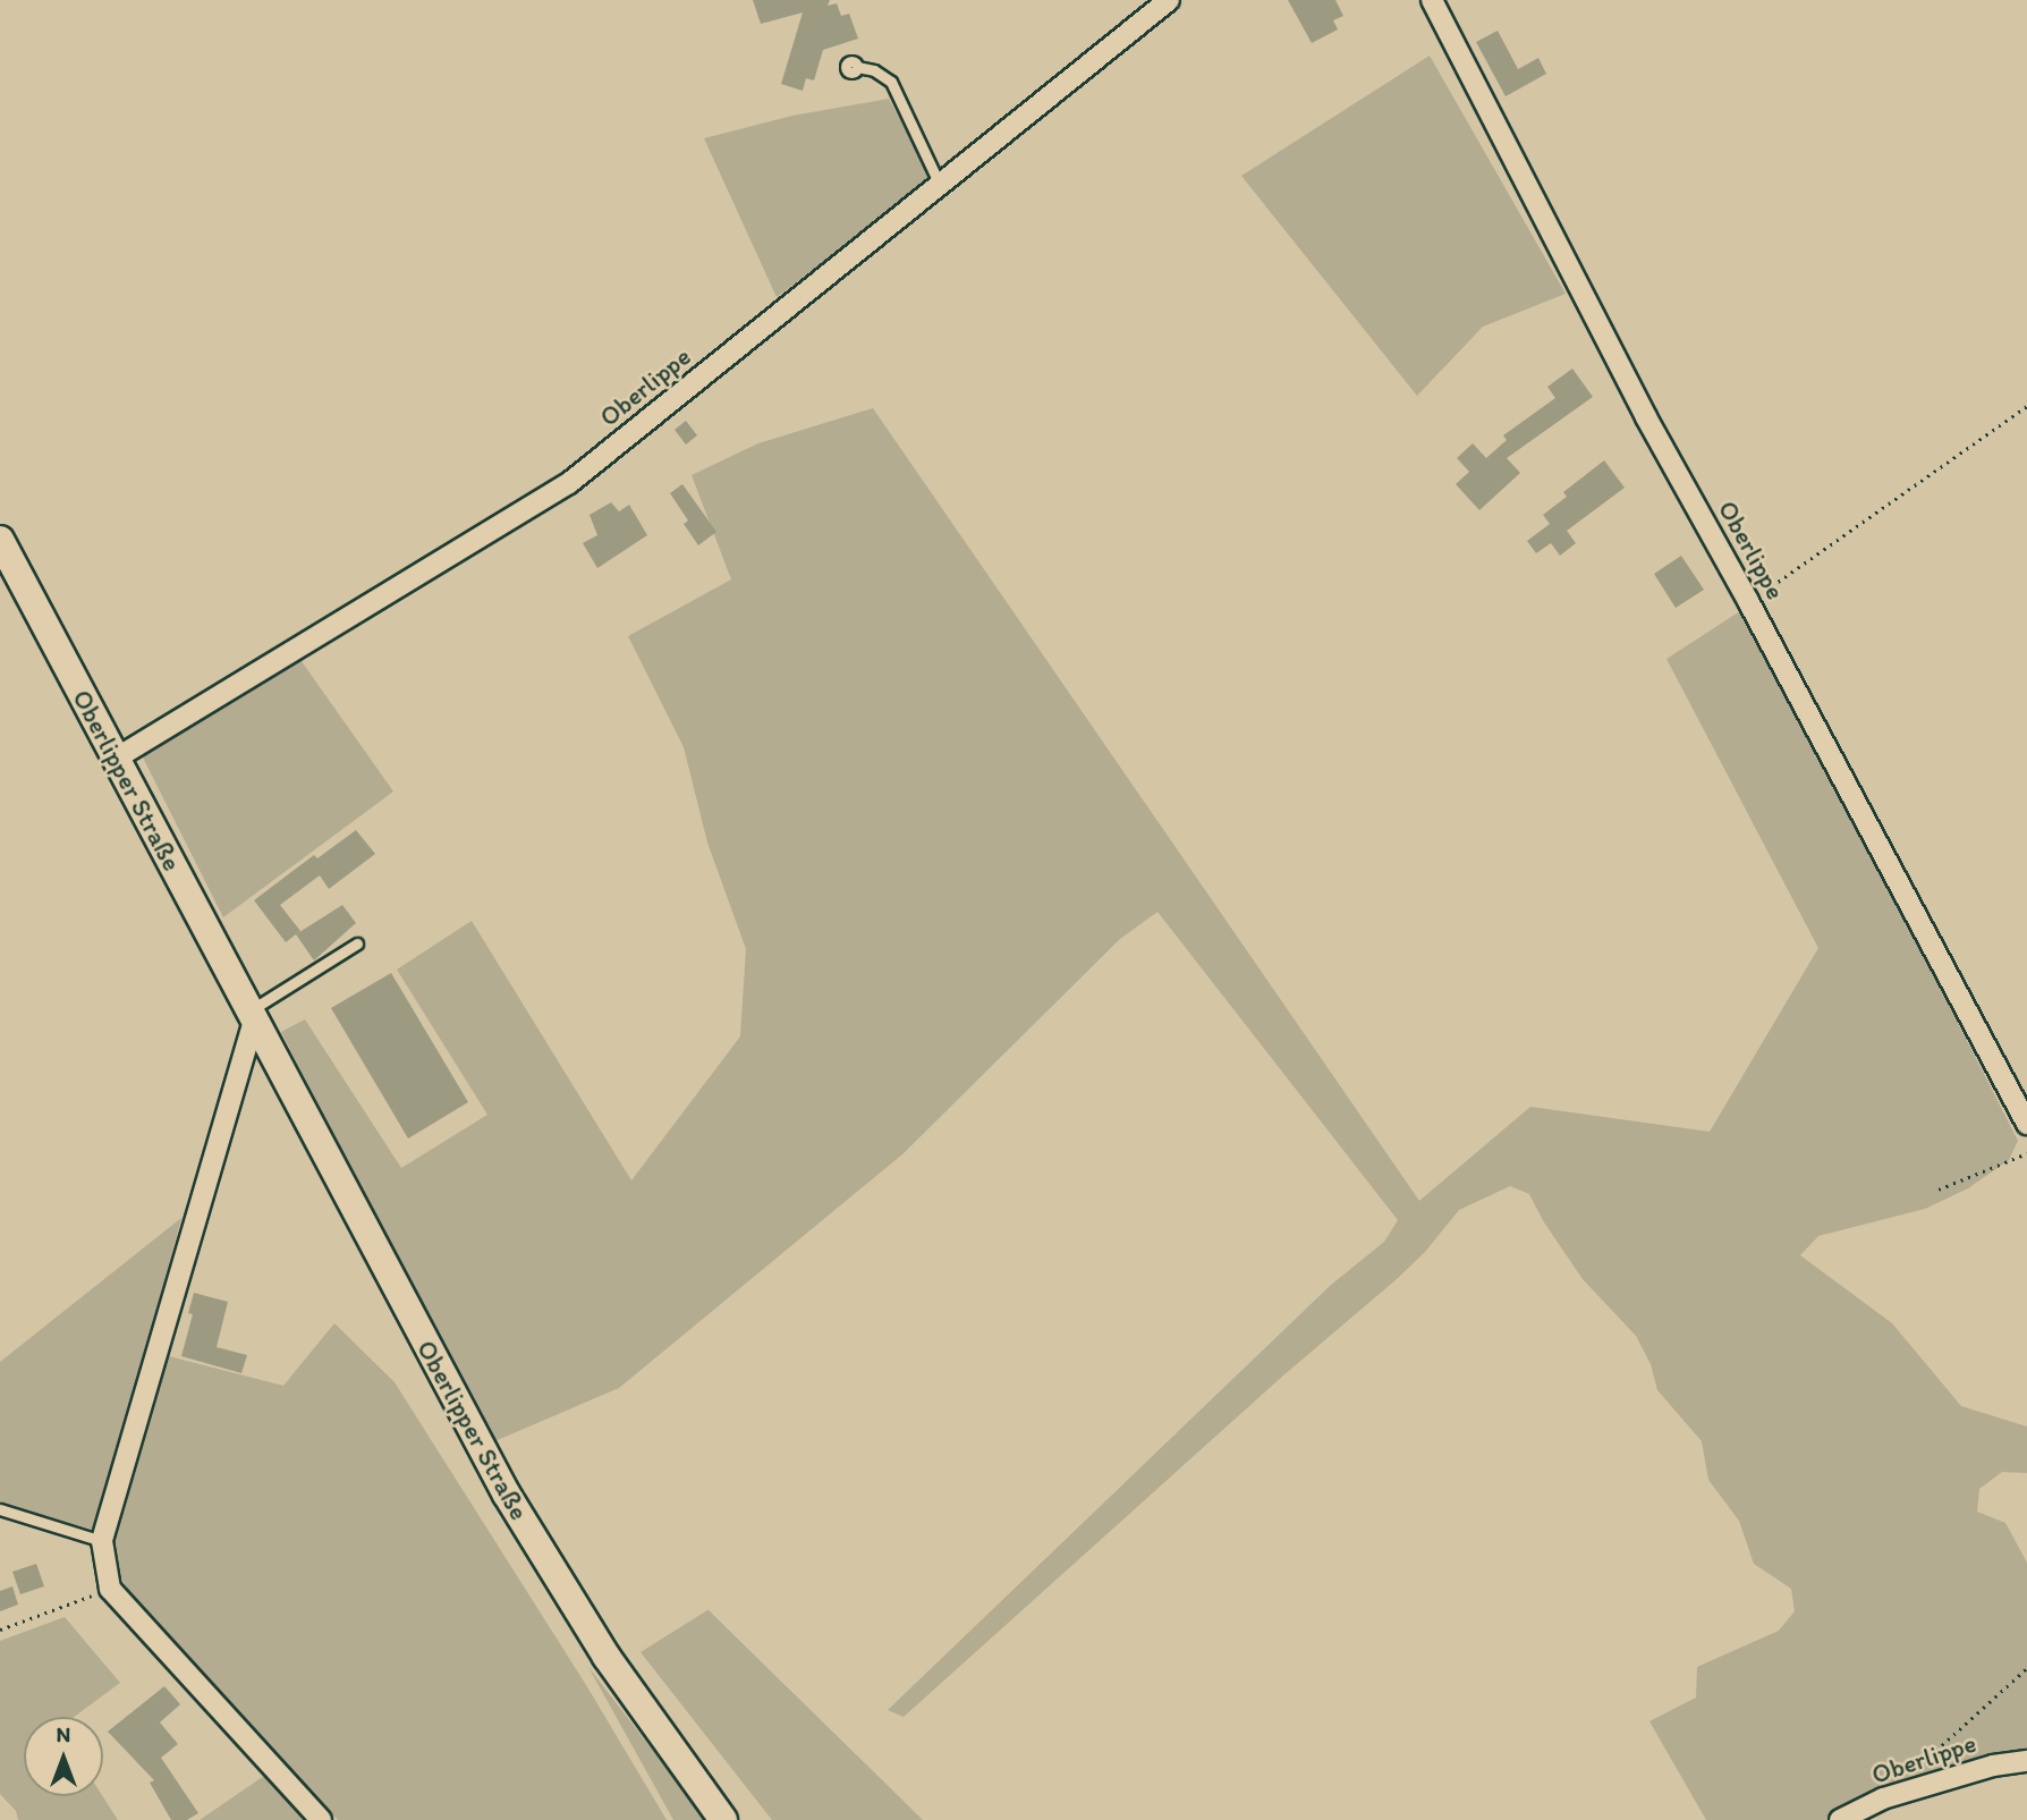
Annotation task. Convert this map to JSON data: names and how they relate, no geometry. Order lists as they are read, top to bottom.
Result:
{
  "streets": {
    "street": ["Oberlippe", "Oberlipper Straße"]
  },
  "crossings": [
    ["Oberlippe", "Oberlipper Straße"]
  ],
  "north": "top"
}
